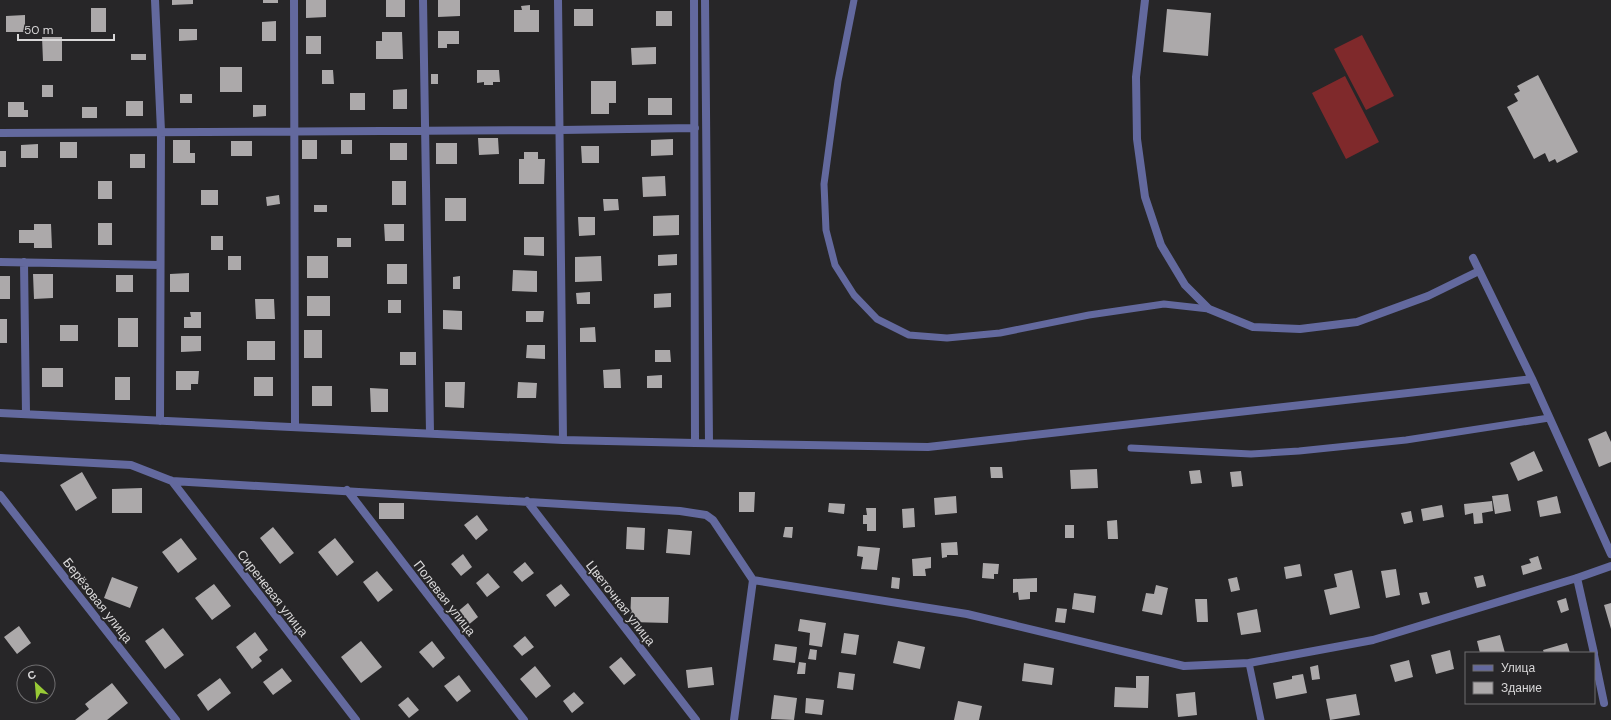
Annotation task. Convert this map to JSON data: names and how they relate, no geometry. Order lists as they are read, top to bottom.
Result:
{
  "streets": {
    "street": [
      "Сиреневая улица",
      "Полевая улица",
      "Берёзовая улица",
      "Цветочная улица"
    ]
  },
  "legend": ["Улица", "Здание"],
  "scale_bar": "50 m",
  "north": "top left"
}
